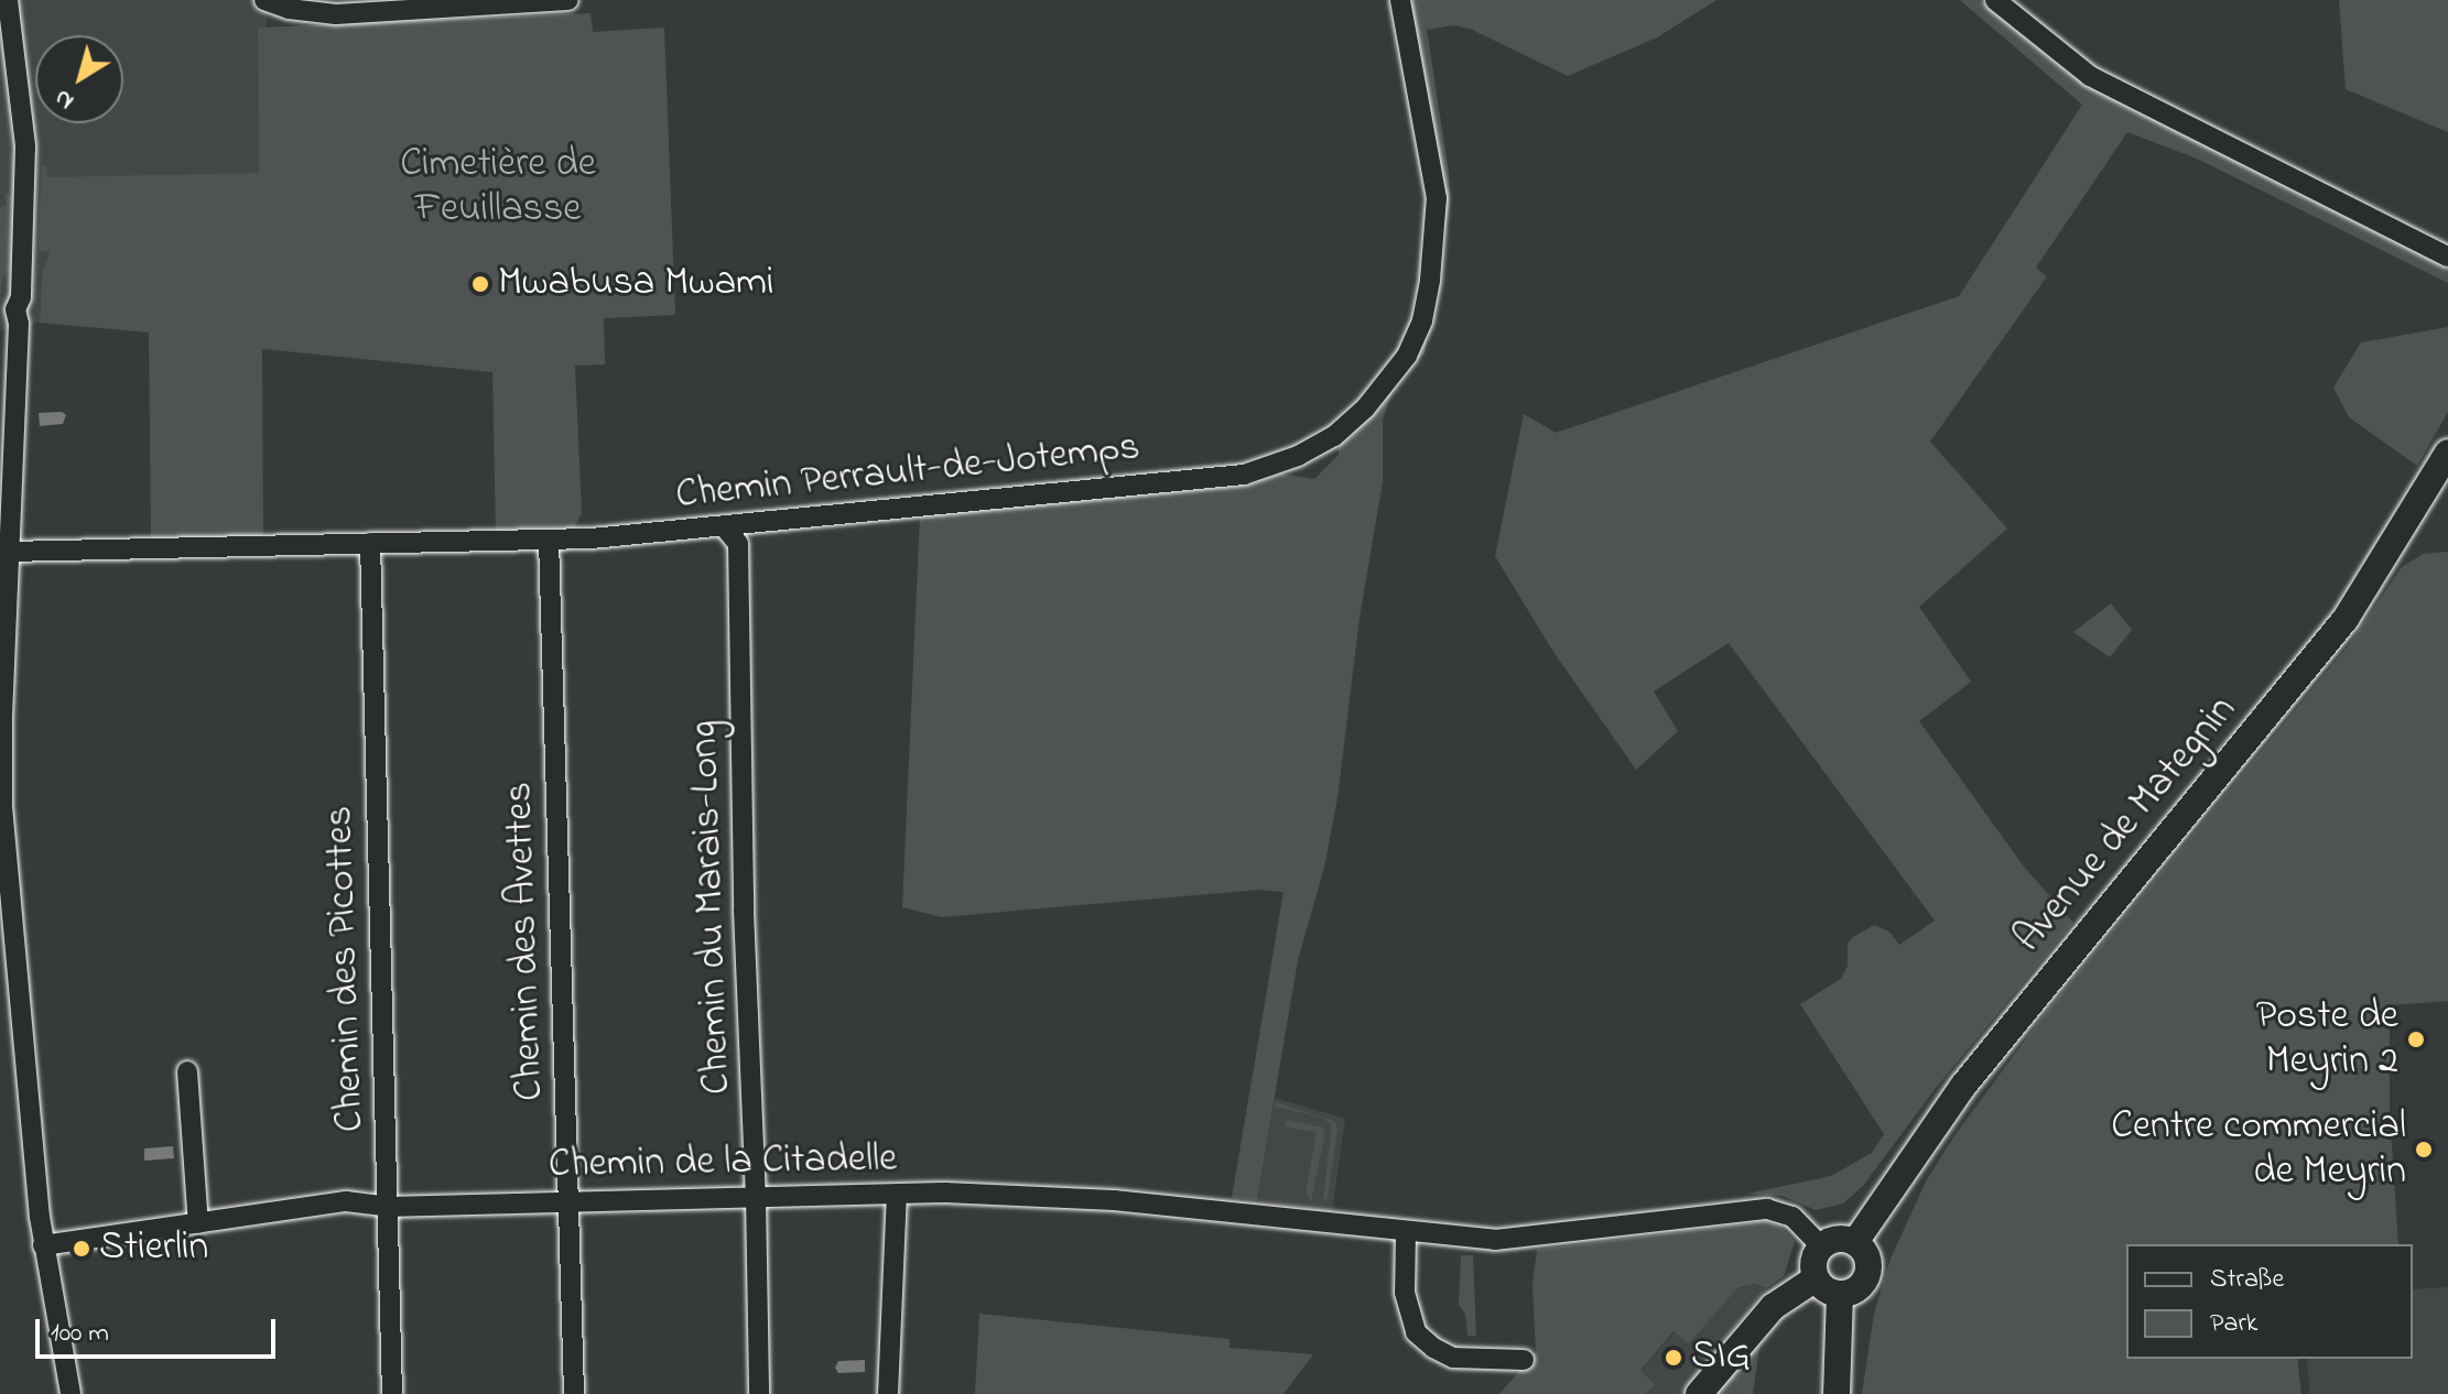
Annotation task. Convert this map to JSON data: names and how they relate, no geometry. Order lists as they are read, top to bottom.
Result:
{
  "streets": {
    "main road": ["Avenue de Mategnin"],
    "street": [
      "Chemin Perrault-de-Jotemps",
      "Chemin du Marais-Long",
      "Chemin des Avettes",
      "Chemin des Picottes",
      "Chemin de la Citadelle"
    ]
  },
  "crossings": [
    ["Chemin Perrault-de-Jotemps", "Chemin du Marais-Long"],
    ["Chemin Perrault-de-Jotemps", "Chemin des Avettes"],
    ["Chemin Perrault-de-Jotemps", "Chemin des Picottes"],
    ["Avenue de Mategnin", "Chemin de la Citadelle"],
    ["Chemin du Marais-Long", "Chemin de la Citadelle"],
    ["Chemin des Avettes", "Chemin de la Citadelle"],
    ["Chemin des Picottes", "Chemin de la Citadelle"]
  ],
  "parks": ["Cimetière de Feuillasse"],
  "places": [
    "Mwabusa Mwami",
    "Poste de Meyrin 2",
    "Centre commercial de Meyrin",
    "Stierlin",
    "SIG"
  ],
  "legend": ["Straße", "Park"],
  "scale_bar": "100 m",
  "north": "bottom left"
}
